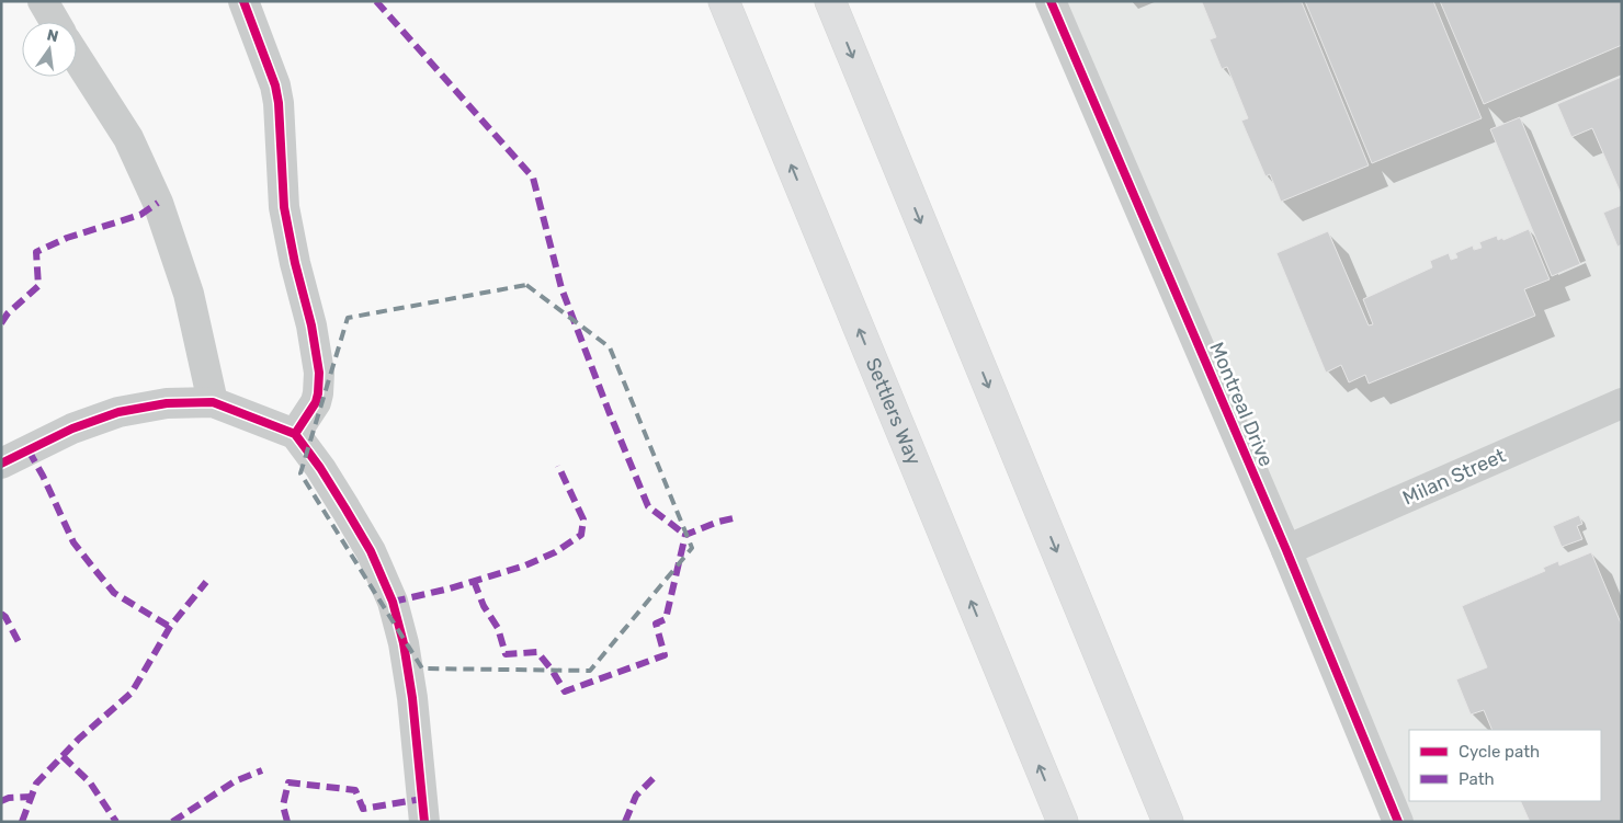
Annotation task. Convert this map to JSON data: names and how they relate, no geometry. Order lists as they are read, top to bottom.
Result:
{
  "streets": {
    "highway": ["Settlers Way"],
    "street": ["Montreal Drive", "Milan Street"]
  },
  "crossings": [
    ["Montreal Drive", "Milan Street"]
  ],
  "legend": ["Cycle path", "Path"],
  "north": "top"
}
